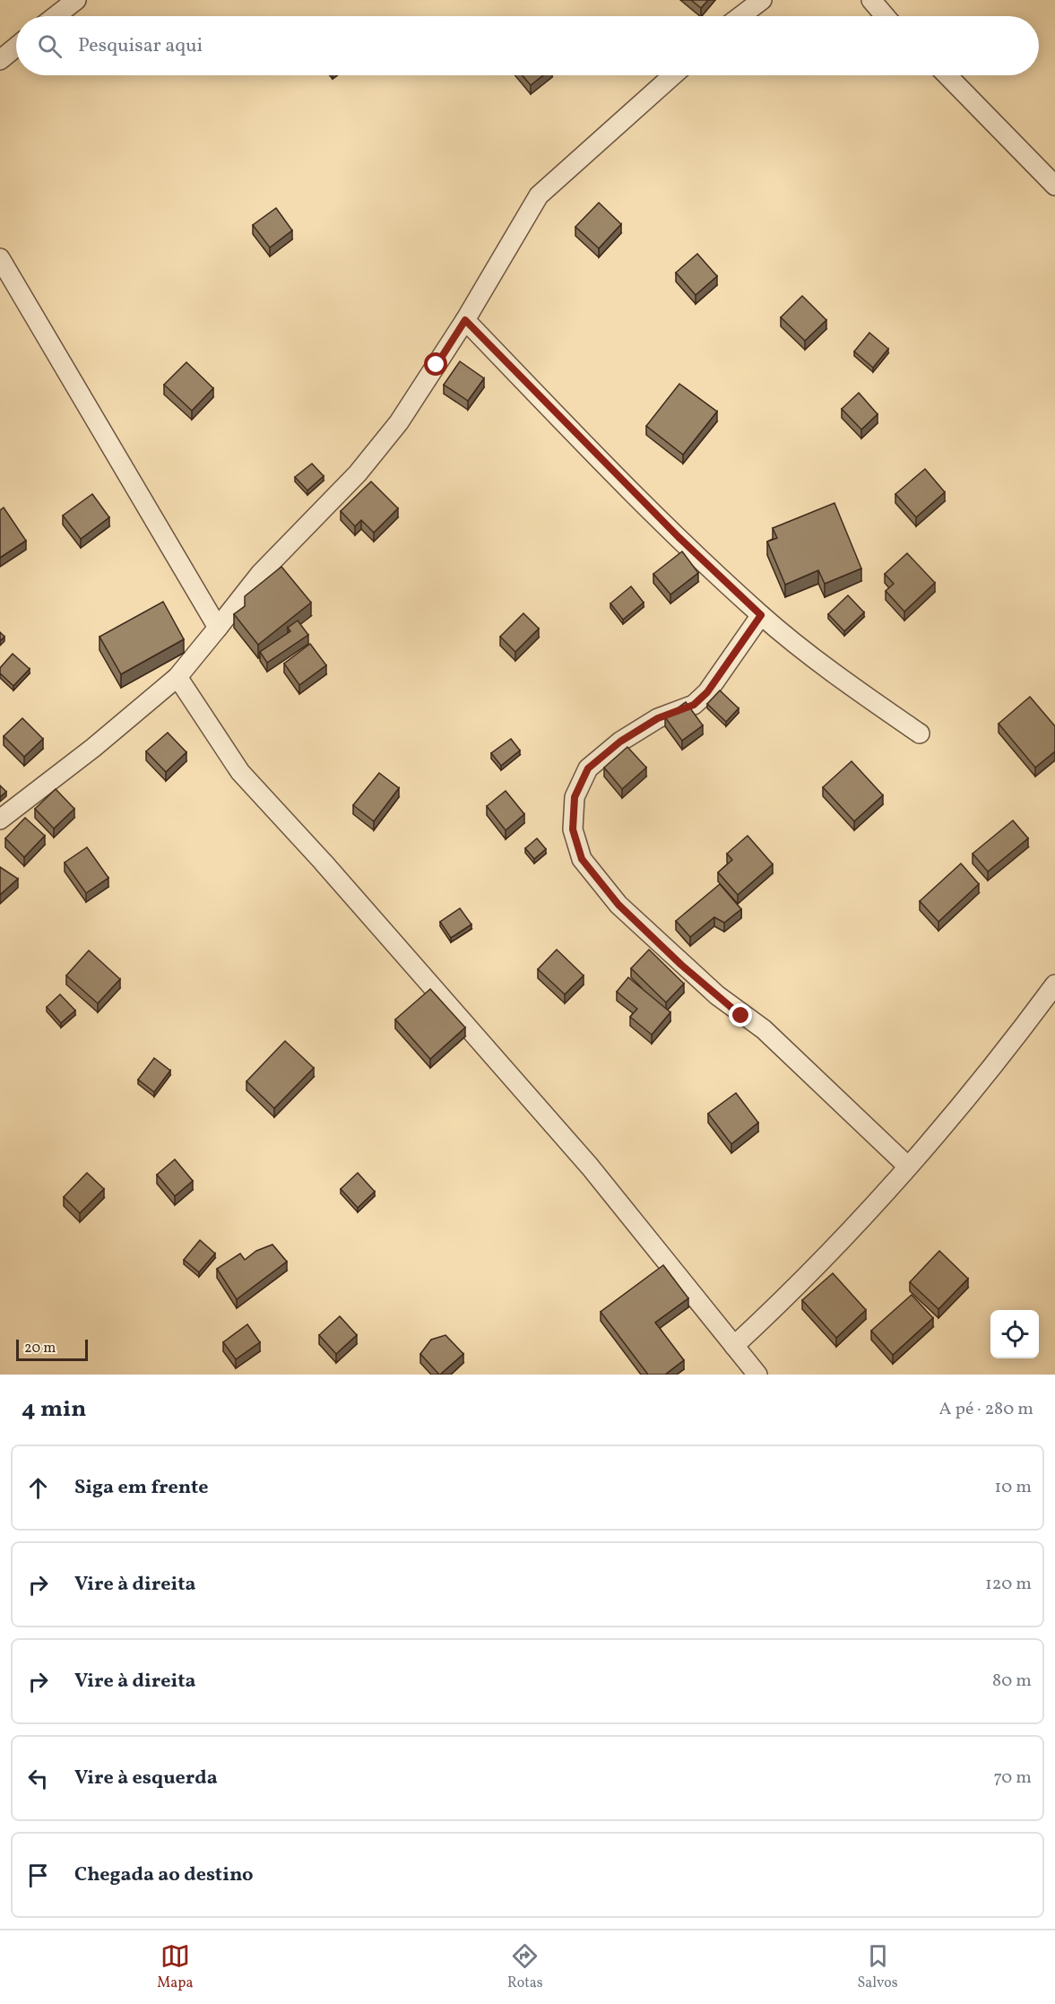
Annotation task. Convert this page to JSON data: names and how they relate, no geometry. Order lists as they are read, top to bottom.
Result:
{
  "scale_bar": "20 m",
  "page": {
    "search": "Pesquisar aqui",
    "scale": "20 m",
    "heading": ["4 min", "A pé · 280 m"],
    "list": [
      ["Siga em frente", "10 m"],
      ["Vire à direita", "120 m"],
      ["Vire à direita", "80 m"],
      ["Vire à esquerda", "70 m"],
      "Chegada ao destino"
    ],
    "nav": ["Mapa", "Rotas", "Salvos"]
  }
}
